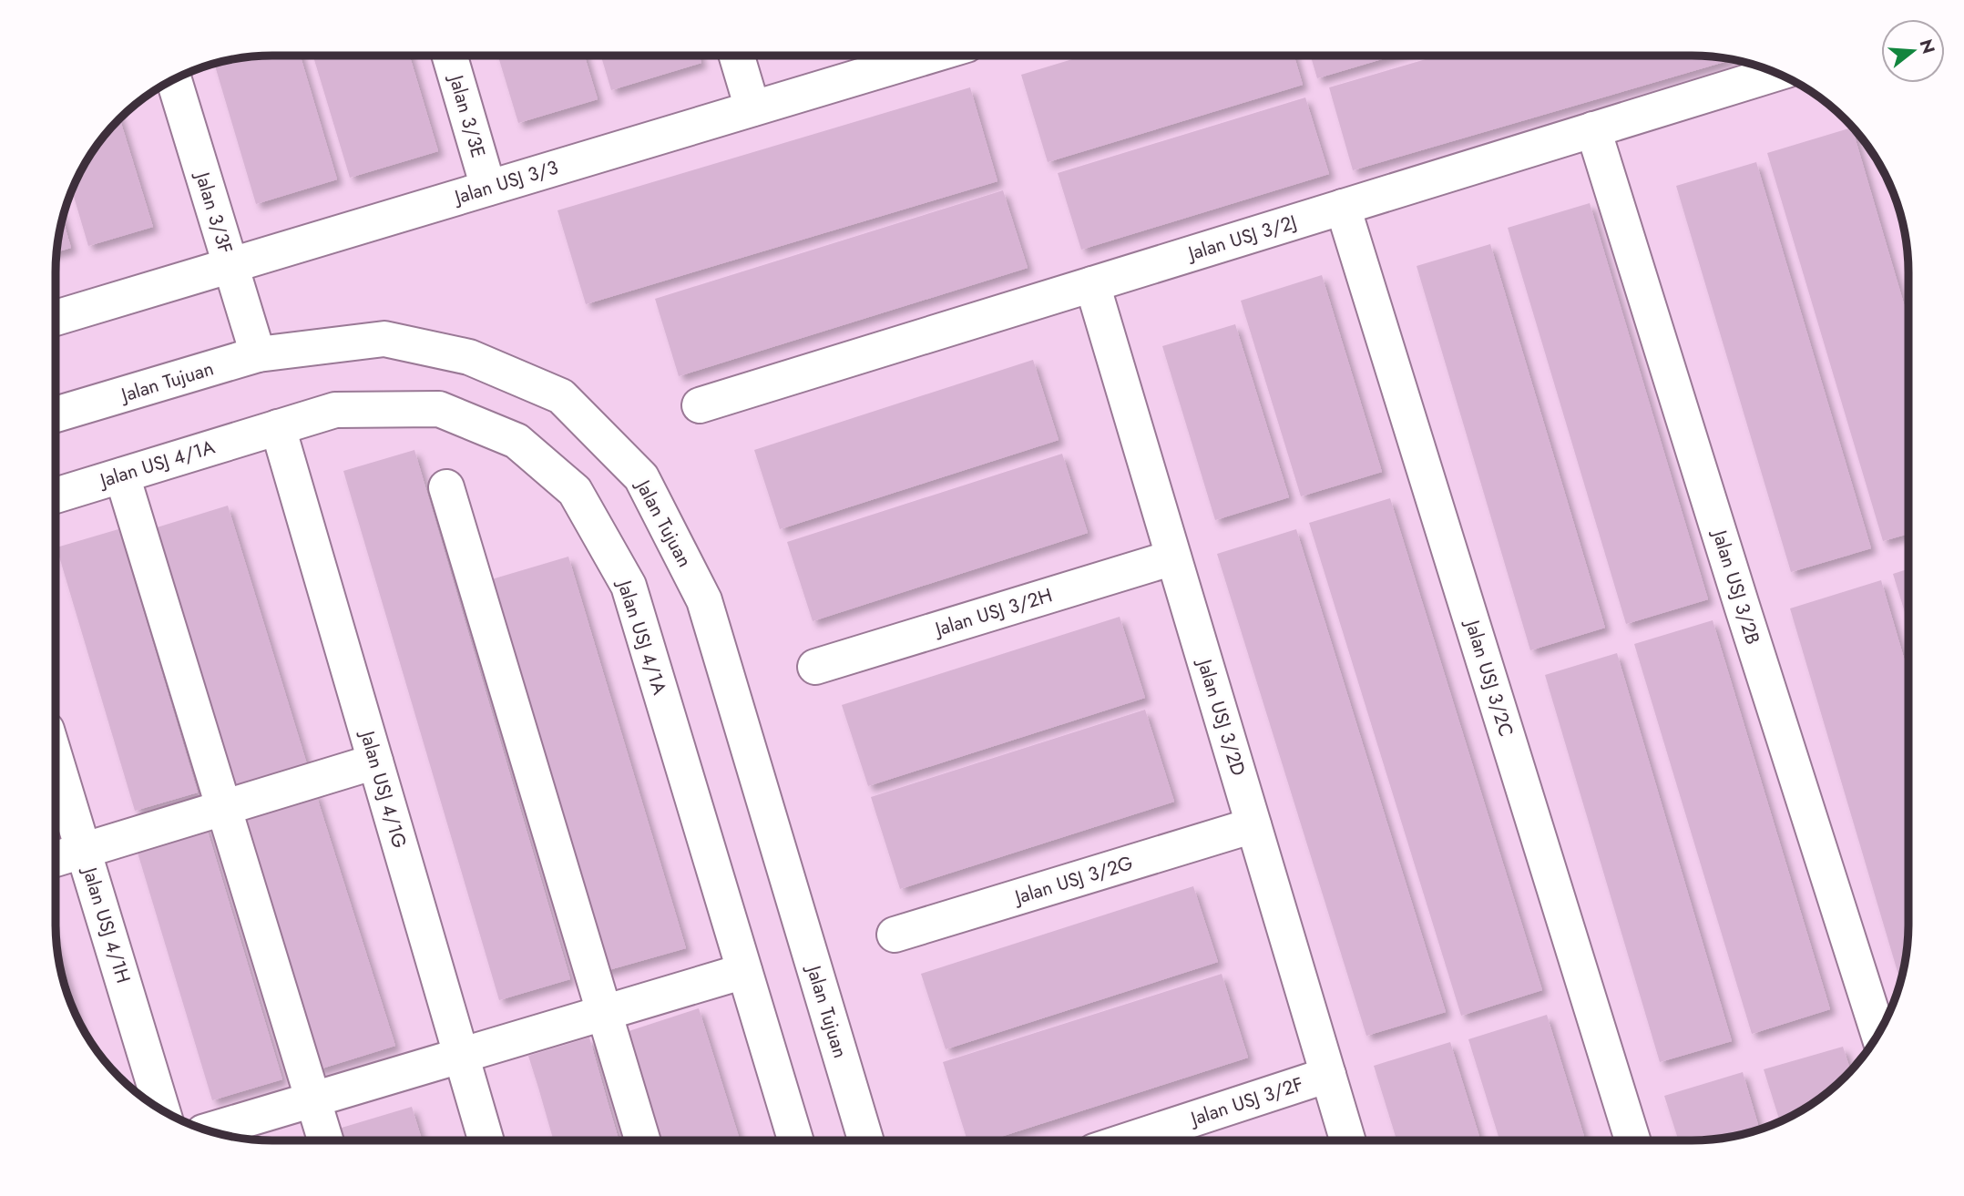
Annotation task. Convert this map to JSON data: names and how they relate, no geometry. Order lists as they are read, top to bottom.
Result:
{
  "streets": {
    "street": [
      "Jalan 3/3E",
      "Jalan USJ 3/3",
      "Jalan 3/3F",
      "Jalan USJ 3/2J",
      "Jalan Tujuan",
      "Jalan USJ 4/1A",
      "Jalan USJ 3/2B",
      "Jalan USJ 3/2H",
      "Jalan USJ 3/2C",
      "Jalan USJ 3/2D",
      "Jalan USJ 4/1G",
      "Jalan USJ 3/2G",
      "Jalan USJ 4/1H",
      "Jalan USJ 3/2F"
    ]
  },
  "crossings": [
    ["Jalan 3/3E", "Jalan USJ 3/3"],
    ["Jalan USJ 3/3", "Jalan 3/3F"],
    ["Jalan 3/3F", "Jalan Tujuan"],
    ["Jalan USJ 3/2J", "Jalan USJ 3/2B"],
    ["Jalan USJ 3/2J", "Jalan USJ 3/2C"],
    ["Jalan USJ 3/2J", "Jalan USJ 3/2D"],
    ["Jalan USJ 4/1A", "Jalan USJ 4/1G"],
    ["Jalan USJ 3/2H", "Jalan USJ 3/2D"],
    ["Jalan USJ 3/2D", "Jalan USJ 3/2G"],
    ["Jalan USJ 3/2D", "Jalan USJ 3/2F"]
  ],
  "north": "right"
}
